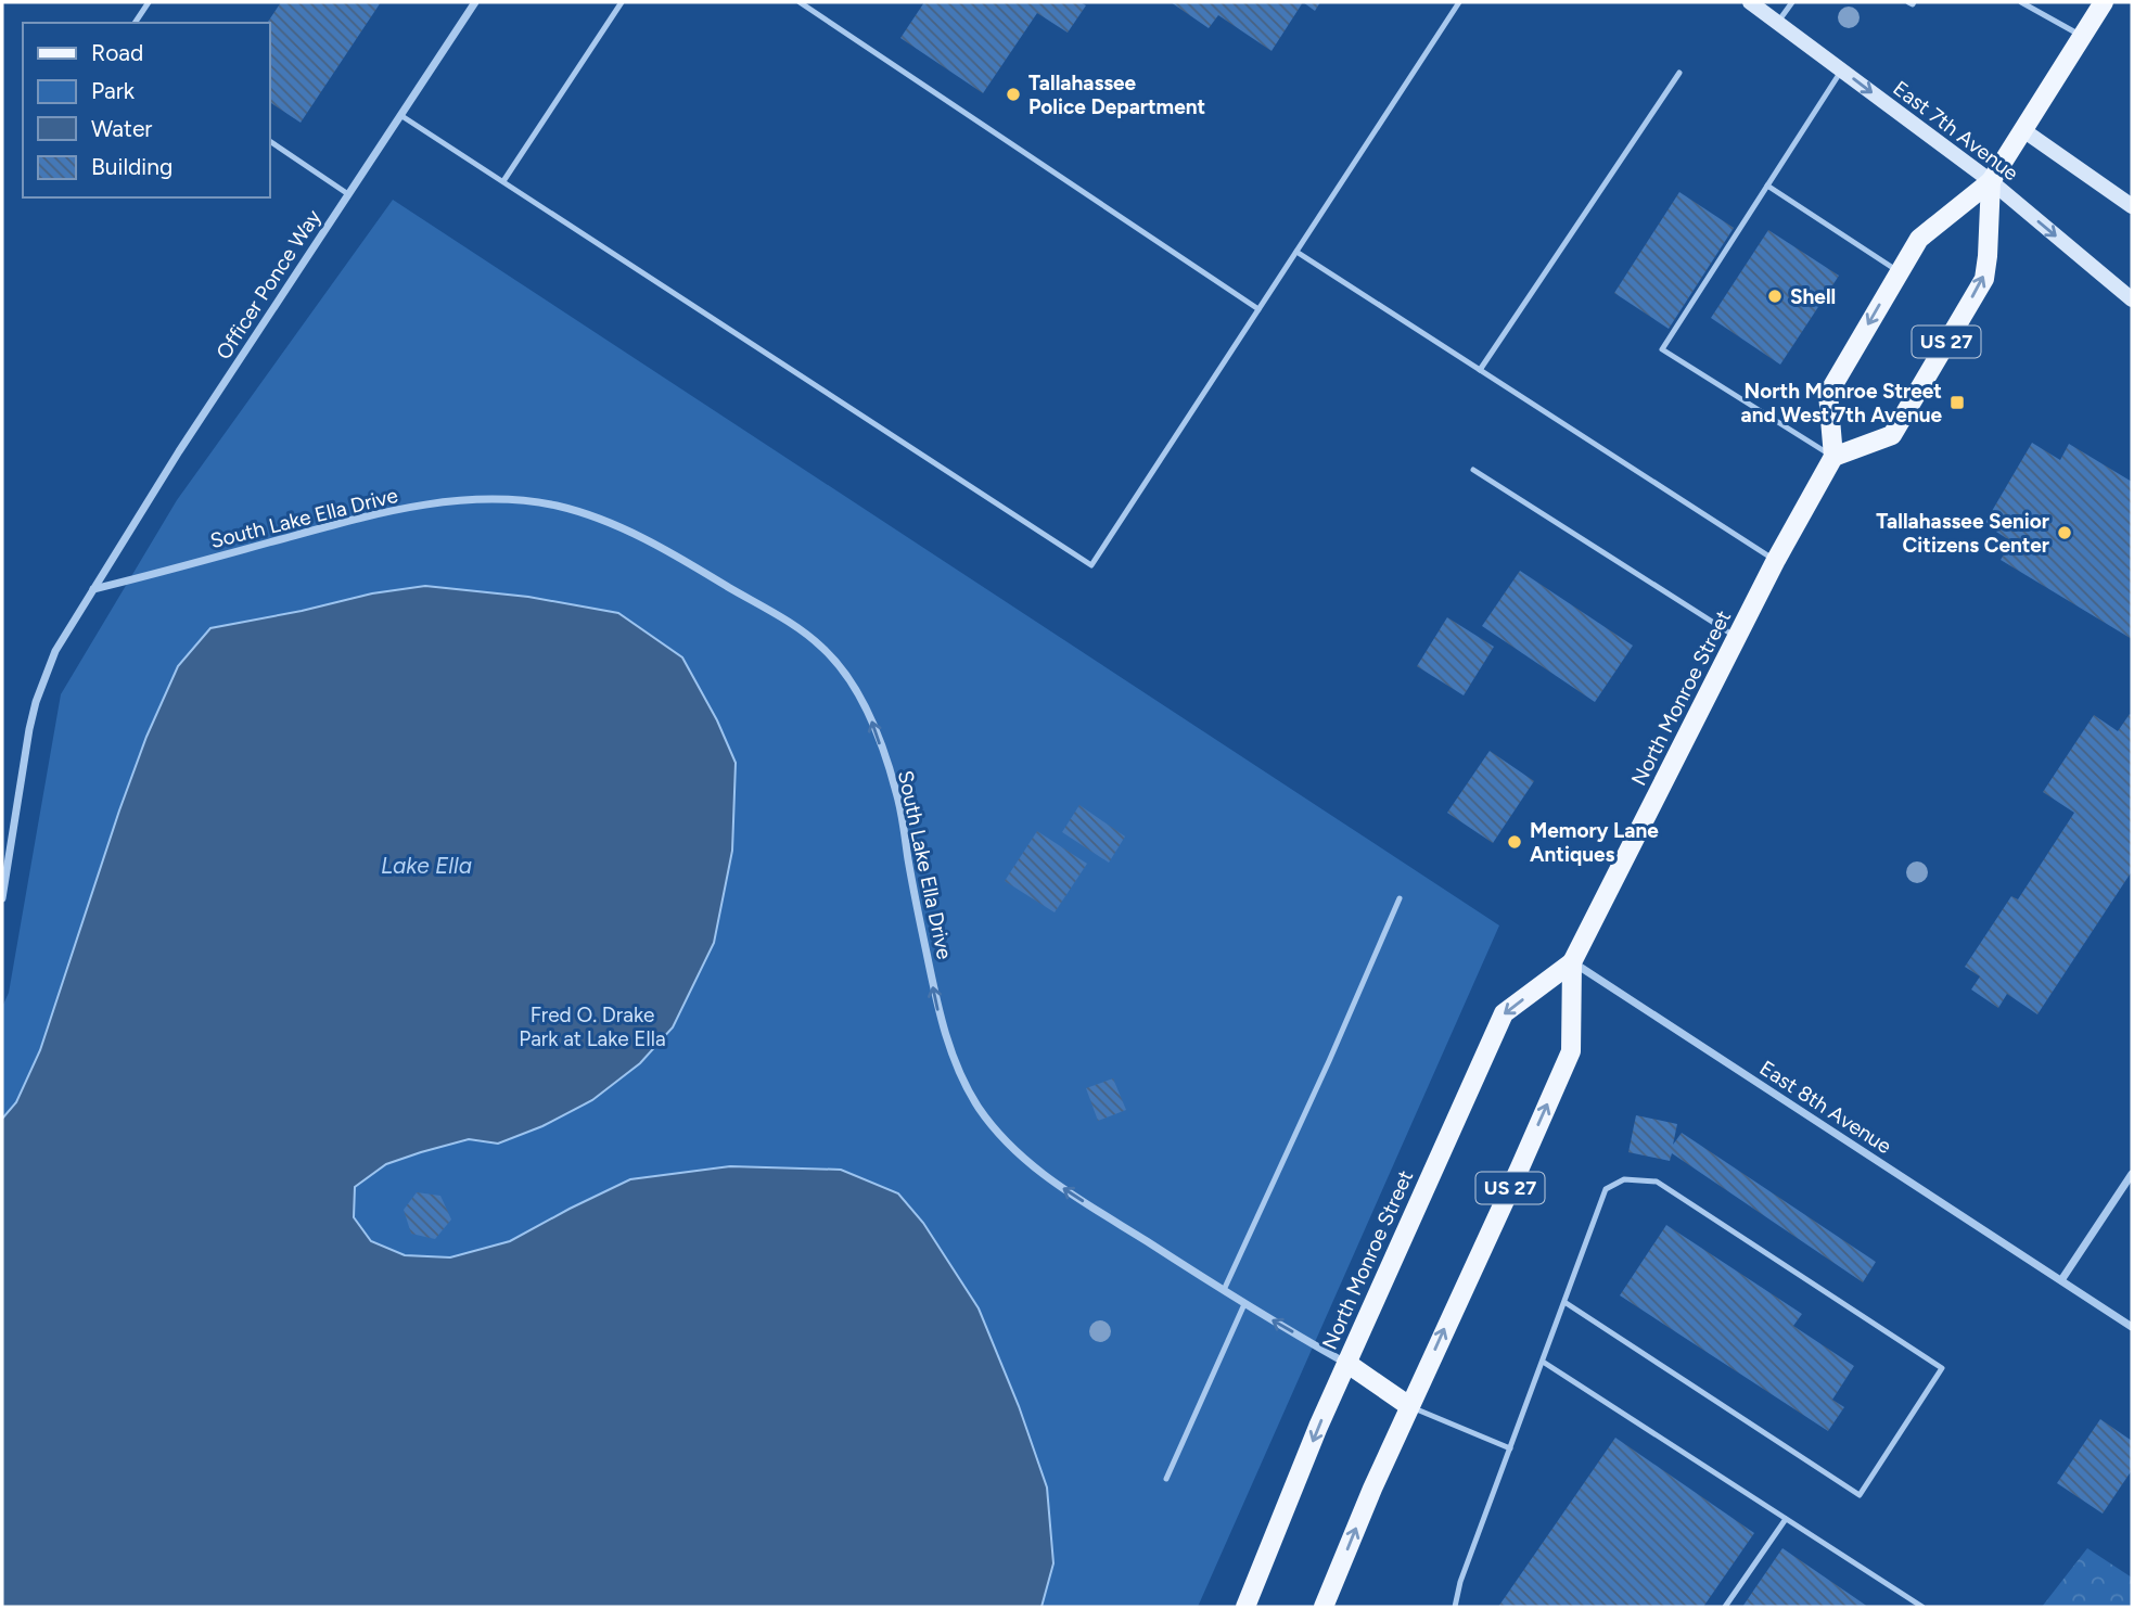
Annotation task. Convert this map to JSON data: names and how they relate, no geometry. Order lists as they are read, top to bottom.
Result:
{
  "streets": {
    "main road": ["US 27", "North Monroe Street"],
    "street": [
      "East 7th Avenue",
      "Officer Ponce Way",
      "South Lake Ella Drive",
      "East 8th Avenue"
    ]
  },
  "crossings": [
    ["East 7th Avenue", "US 27"],
    ["Officer Ponce Way", "South Lake Ella Drive"],
    ["US 27", "North Monroe Street"],
    ["South Lake Ella Drive", "North Monroe Street"],
    ["North Monroe Street", "East 8th Avenue"]
  ],
  "one_way": ["South Lake Ella Drive"],
  "water": ["Lake Ella"],
  "parks": ["Fred O. Drake Park at Lake Ella"],
  "places": {
    "other": [
      "Tallahassee Police Department",
      "Shell",
      "Tallahassee Senior Citizens Center",
      "Memory Lane Antiques"
    ],
    "transit": ["North Monroe Street and West 7th Avenue"]
  },
  "legend": [
    "Road",
    "Park",
    "Water",
    "Building"
  ]
}
